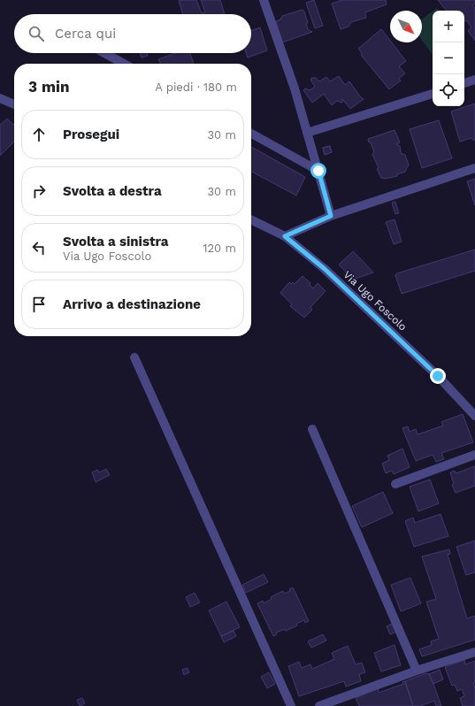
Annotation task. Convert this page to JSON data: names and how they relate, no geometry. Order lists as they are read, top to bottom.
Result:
{
  "streets": {
    "street": ["Via Ugo Foscolo"]
  },
  "north": "bottom right",
  "page": {
    "map_buttons": ["+", "−"],
    "search": "Cerca qui",
    "heading": ["3 min", "A piedi · 180 m"],
    "list": [
      ["Prosegui", "30 m"],
      ["Svolta a destra", "30 m"],
      ["Svolta a sinistra", "Via Ugo Foscolo", "120 m"],
      "Arrivo a destinazione"
    ]
  }
}
